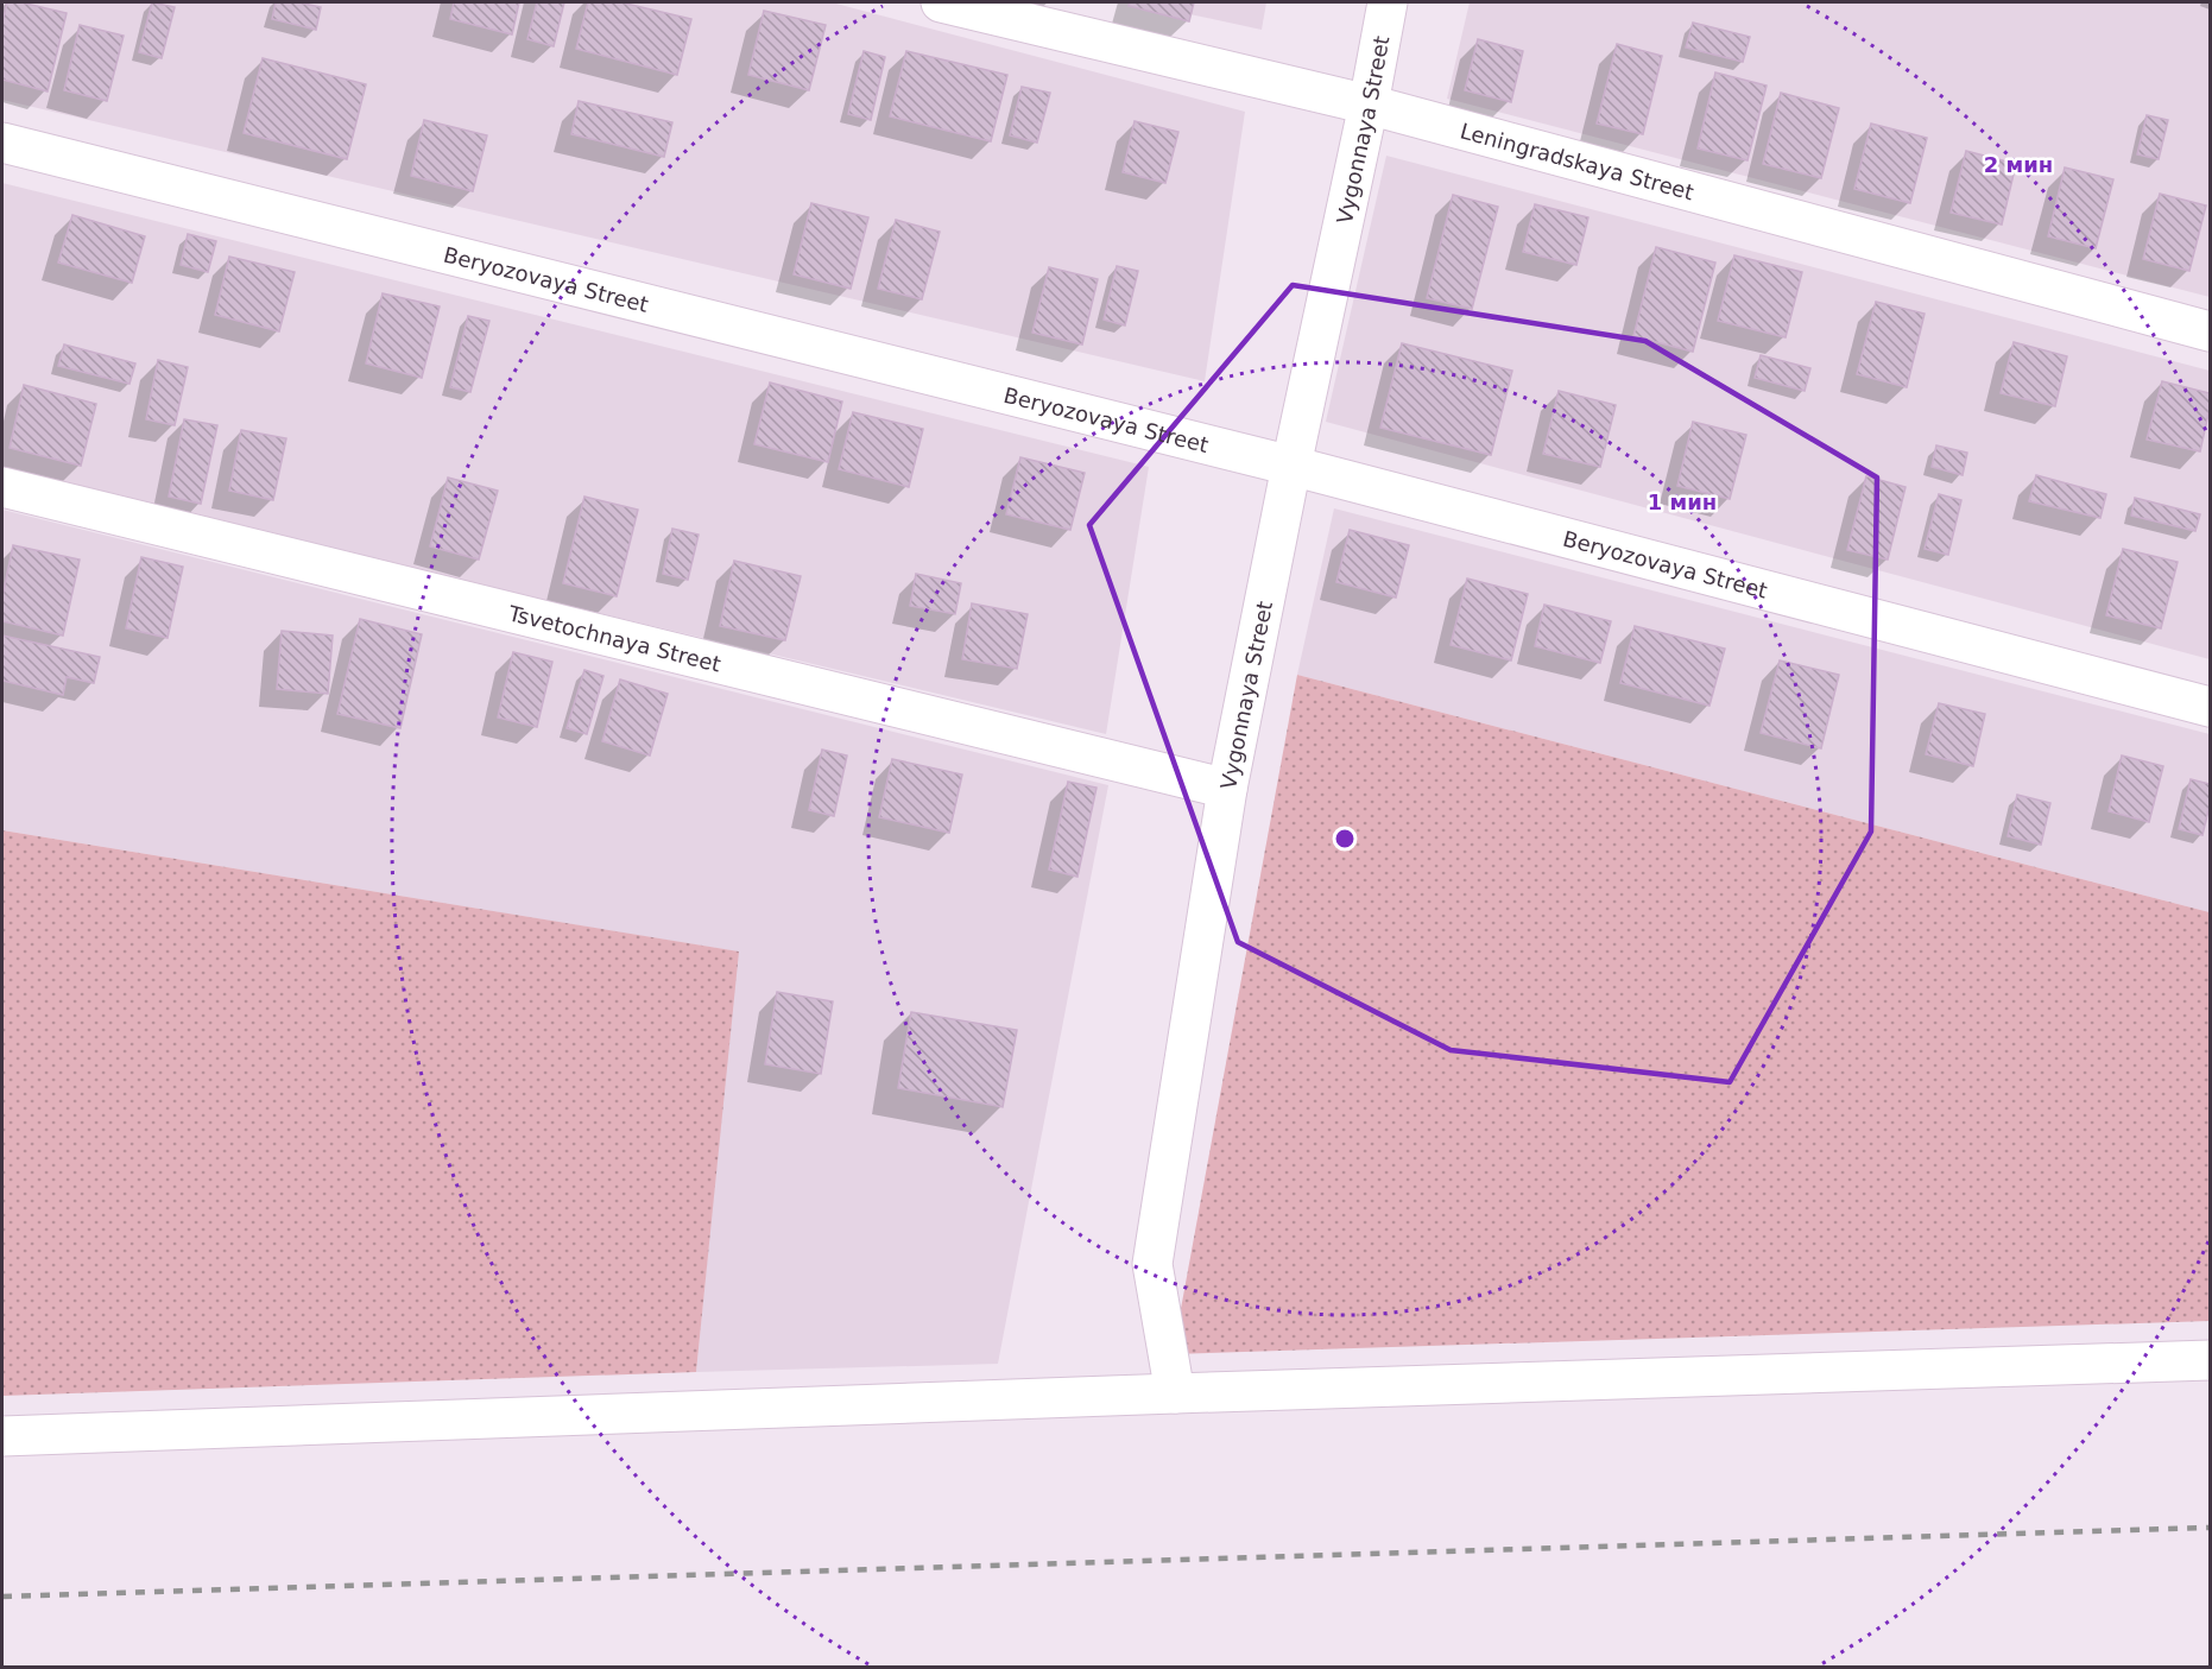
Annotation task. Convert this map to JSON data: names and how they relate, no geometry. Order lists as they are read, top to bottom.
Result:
{
  "streets": {
    "street": [
      "Vygonnaya Street",
      "Leningradskaya Street",
      "Beryozovaya Street",
      "Tsvetochnaya Street"
    ]
  },
  "crossings": [
    ["Vygonnaya Street", "Leningradskaya Street"],
    ["Vygonnaya Street", "Beryozovaya Street"],
    ["Vygonnaya Street", "Tsvetochnaya Street"]
  ],
  "rings": ["2 мин", "1 мин"]
}
